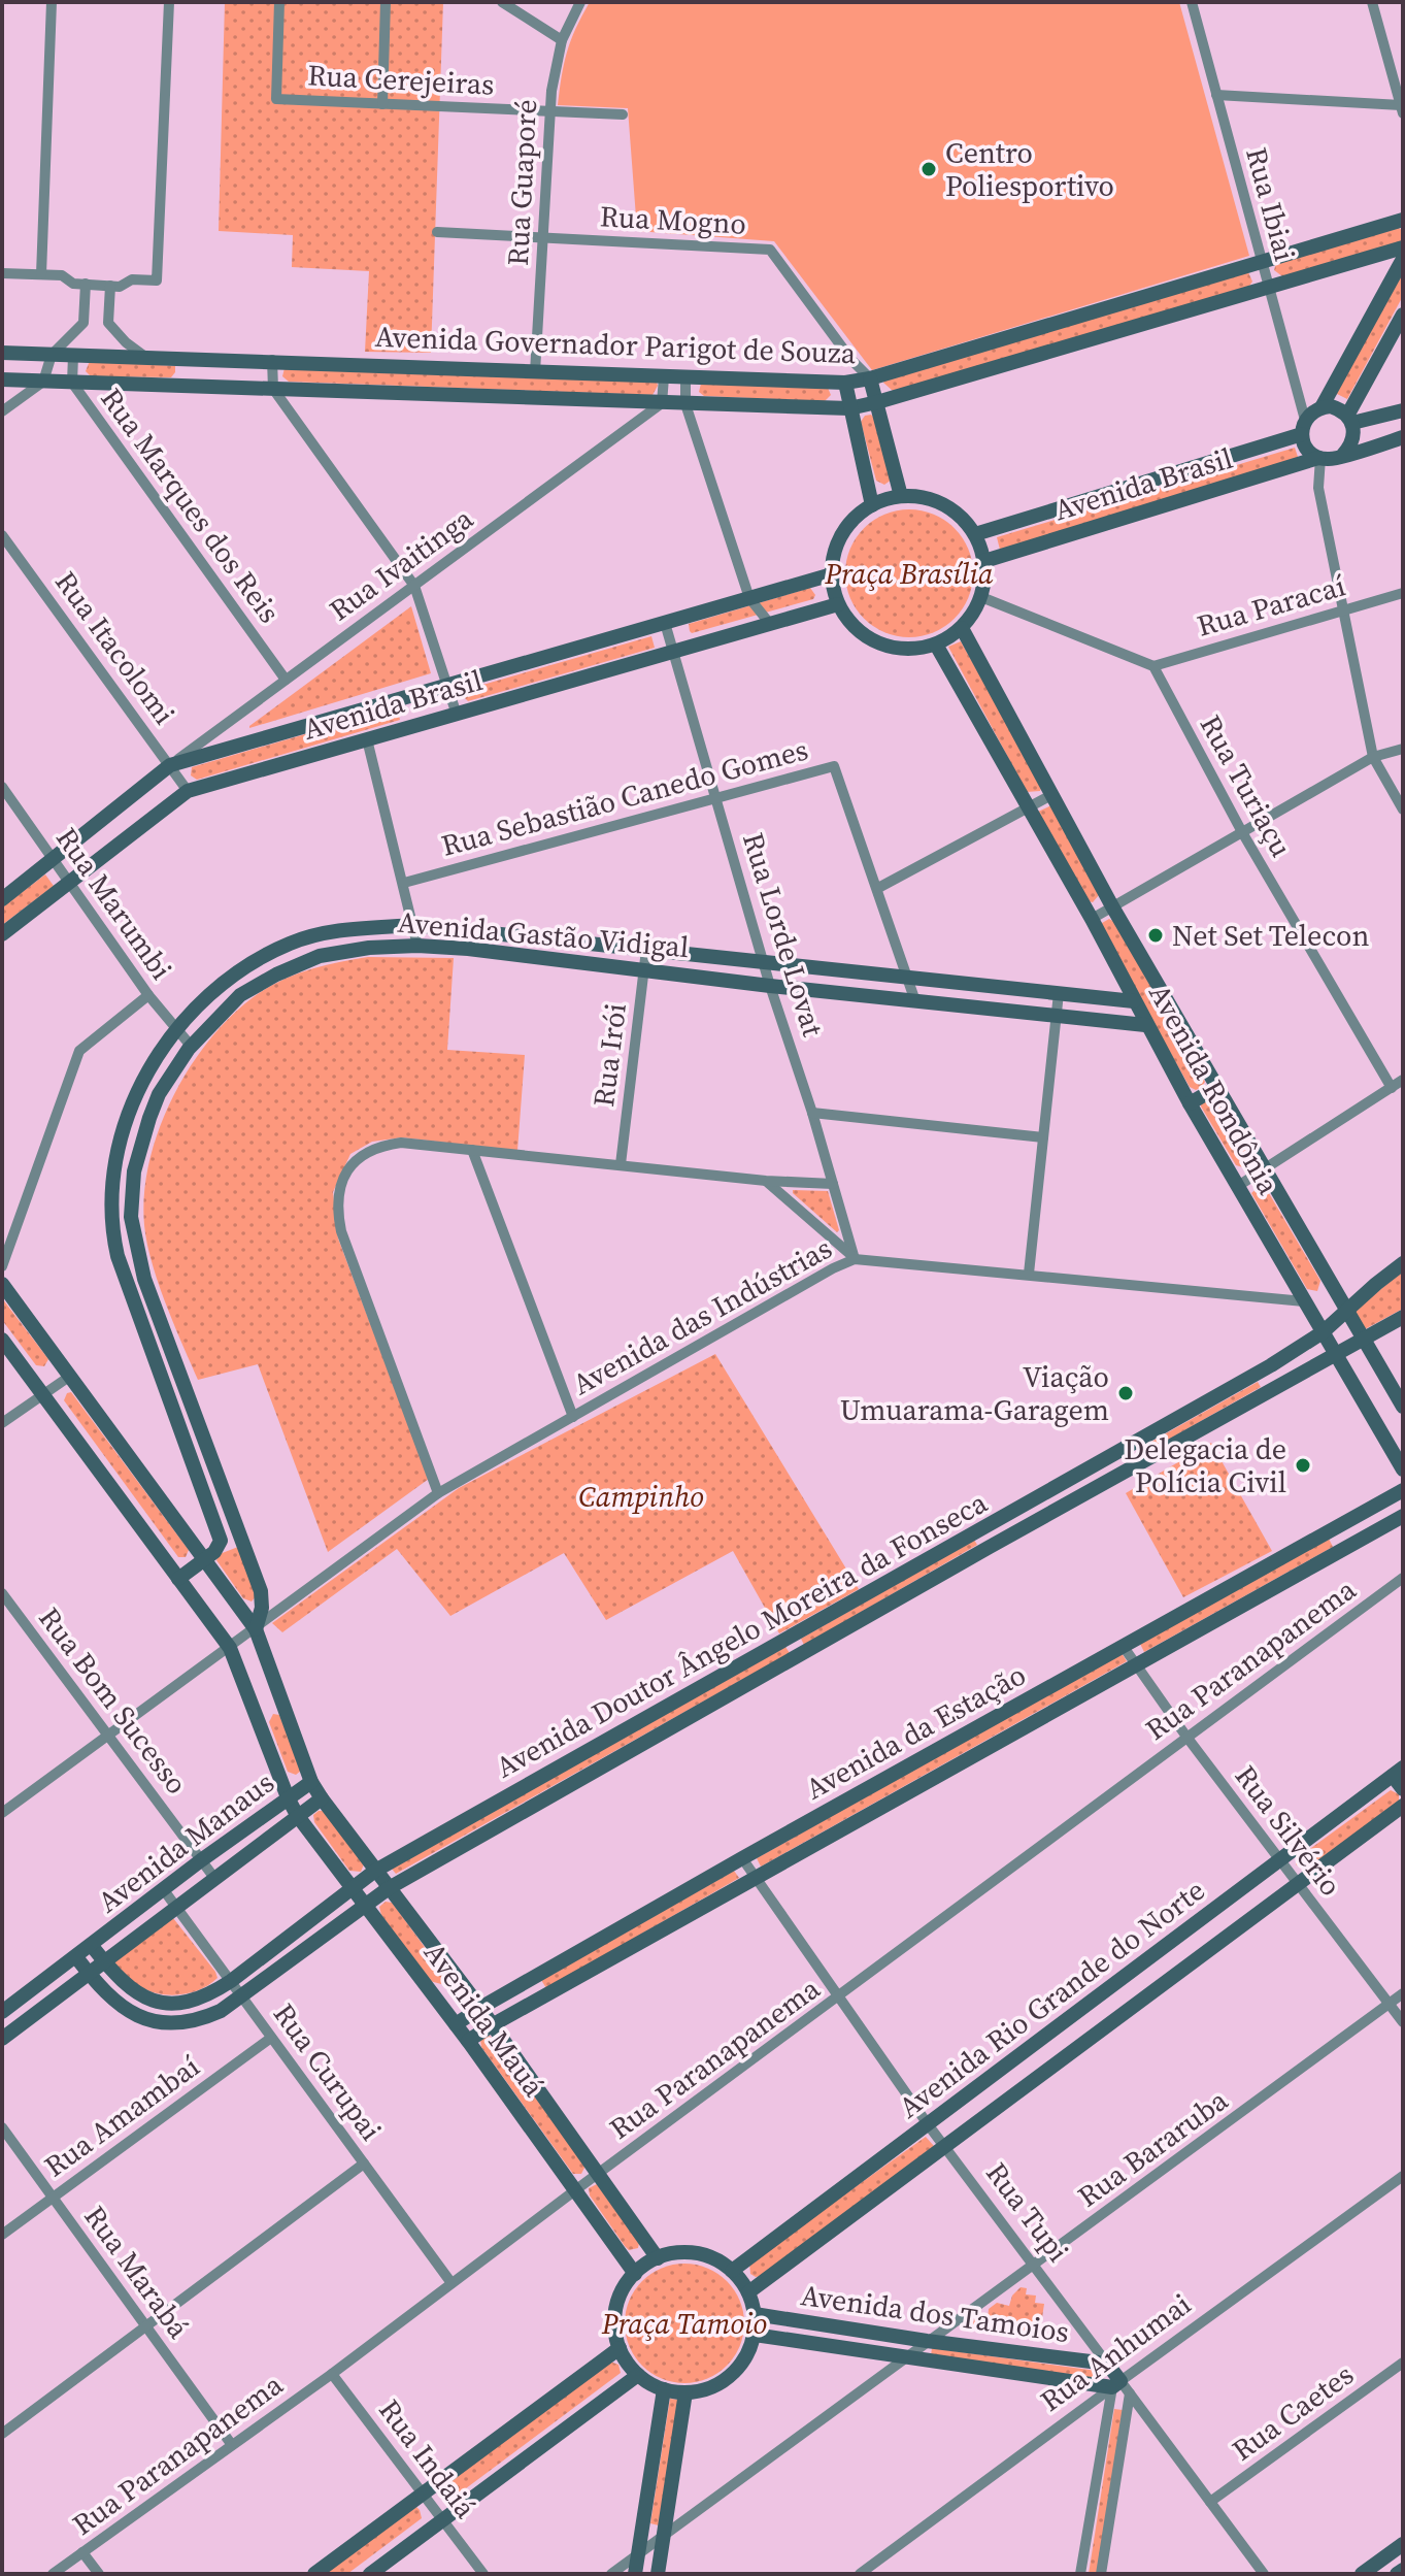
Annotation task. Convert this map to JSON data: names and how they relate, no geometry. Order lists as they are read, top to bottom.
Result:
{
  "streets": {
    "street": [
      "Rua Cerejeiras",
      "Rua Guaporé",
      "Rua Ibiai",
      "Rua Mogno",
      "Avenida Governador Parigot de Souza",
      "Avenida Brasil",
      "Rua Marques dos Reis",
      "Rua Ivaitinga",
      "Rua Paracaí",
      "Rua Itacolomi",
      "Rua Turiaçu",
      "Rua Sebastião Canedo Gomes",
      "Rua Marumbi",
      "Avenida Gastão Vidigal",
      "Rua Lorde Lovat",
      "Rua Irói",
      "Avenida Rondônia",
      "Avenida das Indústrias",
      "Avenida Doutor Ângelo Moreira da Fonseca",
      "Rua Paranapanema",
      "Rua Bom Sucesso",
      "Avenida da Estação",
      "Rua Silvério",
      "Avenida Manaus",
      "Avenida Rio Grande do Norte",
      "Avenida Mauá",
      "Rua Curupai",
      "Rua Amambaí",
      "Rua Bararuba",
      "Rua Tupi",
      "Rua Marabá",
      "Avenida dos Tamoios",
      "Rua Anhumai",
      "Rua Caetes",
      "Rua Indaiá"
    ]
  },
  "crossings": [
    ["Rua Cerejeiras", "Rua Guaporé"],
    ["Rua Guaporé", "Rua Mogno"],
    ["Rua Guaporé", "Avenida Governador Parigot de Souza"],
    ["Rua Ibiai", "Avenida Governador Parigot de Souza"],
    ["Rua Ibiai", "Avenida Brasil"],
    ["Rua Mogno", "Avenida Governador Parigot de Souza"],
    ["Avenida Governador Parigot de Souza", "Rua Marques dos Reis"],
    ["Avenida Governador Parigot de Souza", "Rua Ivaitinga"],
    ["Avenida Brasil", "Rua Ivaitinga"],
    ["Avenida Brasil", "Rua Itacolomi"],
    ["Avenida Brasil", "Rua Marumbi"],
    ["Avenida Brasil", "Rua Lorde Lovat"],
    ["Avenida Brasil", "Avenida Rondônia"],
    ["Rua Marques dos Reis", "Rua Ivaitinga"],
    ["Rua Ivaitinga", "Rua Itacolomi"],
    ["Rua Paracaí", "Rua Turiaçu"],
    ["Rua Sebastião Canedo Gomes", "Avenida Gastão Vidigal"],
    ["Rua Sebastião Canedo Gomes", "Rua Lorde Lovat"],
    ["Rua Marumbi", "Avenida Gastão Vidigal"],
    ["Avenida Gastão Vidigal", "Rua Lorde Lovat"],
    ["Avenida Gastão Vidigal", "Rua Irói"],
    ["Avenida Gastão Vidigal", "Avenida Rondônia"],
    ["Avenida Gastão Vidigal", "Avenida das Indústrias"],
    ["Avenida Gastão Vidigal", "Avenida Mauá"],
    ["Rua Lorde Lovat", "Avenida das Indústrias"],
    ["Avenida Rondônia", "Avenida das Indústrias"],
    ["Avenida Rondônia", "Avenida Doutor Ângelo Moreira da Fonseca"],
    ["Avenida das Indústrias", "Rua Bom Sucesso"],
    ["Avenida das Indústrias", "Avenida Mauá"],
    ["Avenida Doutor Ângelo Moreira da Fonseca", "Avenida Manaus"],
    ["Avenida Doutor Ângelo Moreira da Fonseca", "Avenida Mauá"],
    ["Avenida Doutor Ângelo Moreira da Fonseca", "Rua Curupai"],
    ["Rua Paranapanema", "Rua Silvério"],
    ["Rua Paranapanema", "Avenida Mauá"],
    ["Rua Paranapanema", "Rua Curupai"],
    ["Rua Paranapanema", "Rua Tupi"],
    ["Rua Paranapanema", "Rua Marabá"],
    ["Rua Paranapanema", "Rua Indaiá"],
    ["Rua Bom Sucesso", "Avenida Manaus"],
    ["Avenida da Estação", "Rua Silvério"],
    ["Avenida da Estação", "Avenida Mauá"],
    ["Avenida da Estação", "Rua Tupi"],
    ["Rua Silvério", "Avenida Rio Grande do Norte"],
    ["Rua Silvério", "Rua Bararuba"],
    ["Avenida Manaus", "Avenida Mauá"],
    ["Avenida Manaus", "Rua Curupai"],
    ["Avenida Rio Grande do Norte", "Avenida Mauá"],
    ["Avenida Rio Grande do Norte", "Rua Tupi"],
    ["Avenida Rio Grande do Norte", "Avenida dos Tamoios"],
    ["Avenida Mauá", "Avenida dos Tamoios"],
    ["Rua Curupai", "Rua Amambaí"],
    ["Rua Amambaí", "Rua Marabá"],
    ["Rua Bararuba", "Rua Tupi"],
    ["Rua Bararuba", "Avenida dos Tamoios"],
    ["Rua Tupi", "Avenida dos Tamoios"],
    ["Rua Tupi", "Rua Anhumai"],
    ["Rua Tupi", "Rua Caetes"],
    ["Avenida dos Tamoios", "Rua Anhumai"]
  ],
  "parks": ["Praça Brasília", "Campinho", "Praça Tamoio"],
  "places": [
    "Centro Poliesportivo",
    "Net Set Telecon",
    "Viação Umuarama-Garagem",
    "Delegacia de Polícia Civil"
  ]
}
